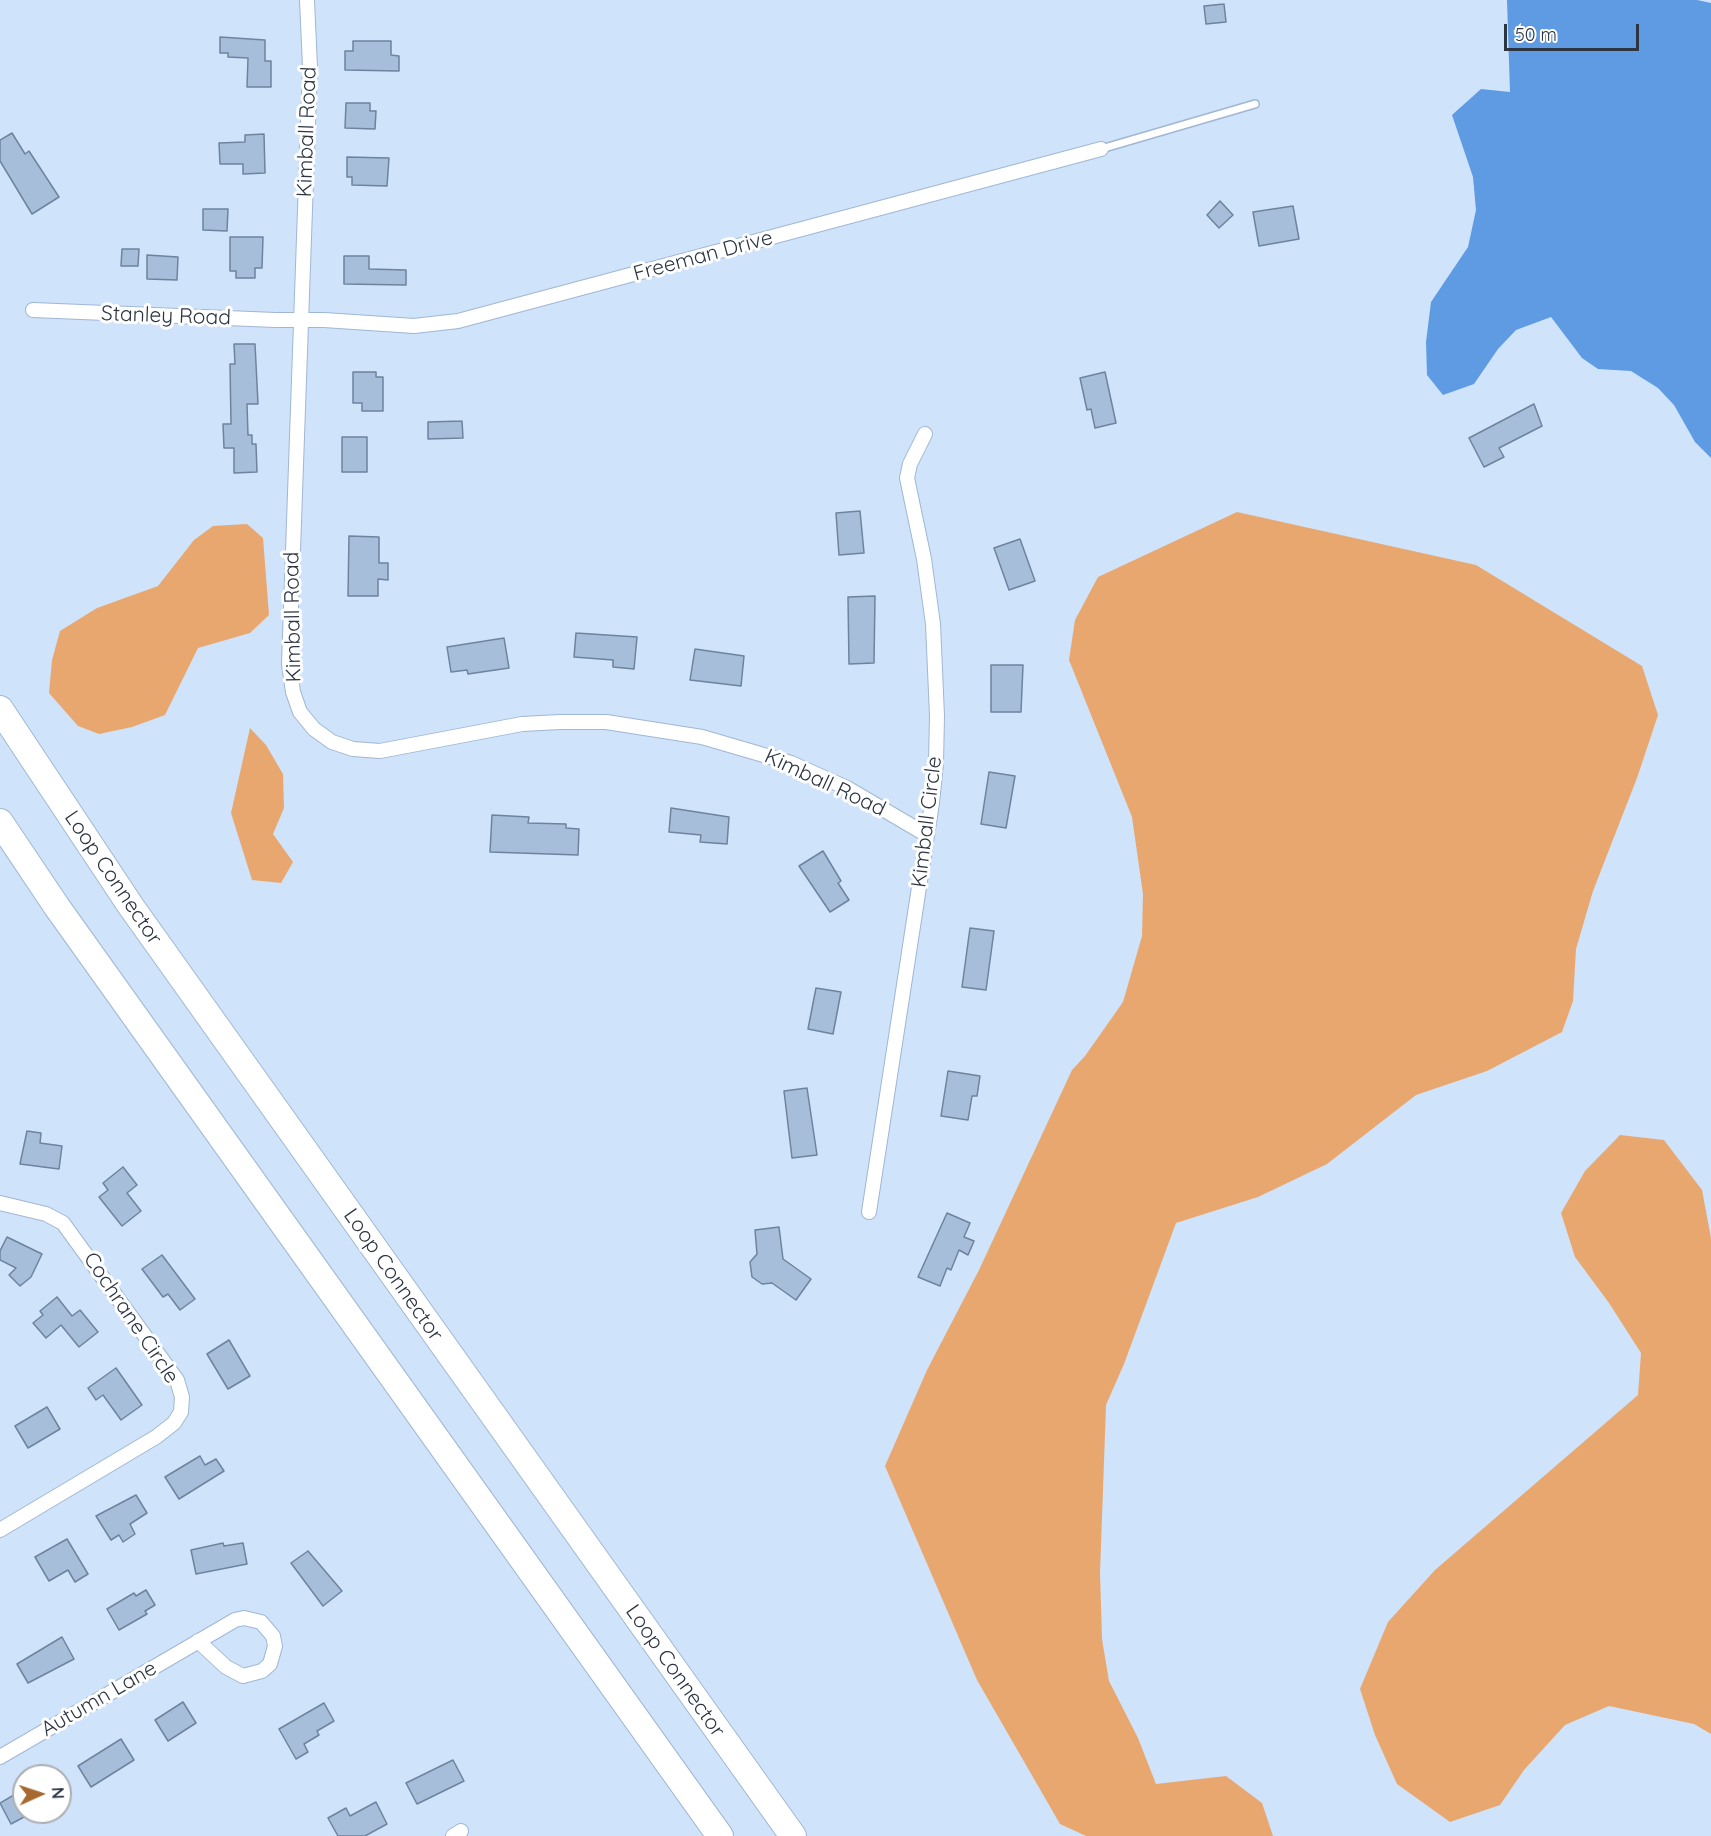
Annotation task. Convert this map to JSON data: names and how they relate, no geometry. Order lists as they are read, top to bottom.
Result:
{
  "streets": {
    "highway": ["Loop Connector"],
    "street": [
      "Kimball Road",
      "Freeman Drive",
      "Stanley Road",
      "Kimball Circle",
      "Cochrane Circle",
      "Autumn Lane"
    ]
  },
  "crossings": [
    ["Kimball Road", "Freeman Drive"],
    ["Kimball Road", "Stanley Road"],
    ["Kimball Road", "Kimball Circle"],
    ["Freeman Drive", "Stanley Road"]
  ],
  "scale_bar": "50 m",
  "north": "right"
}
